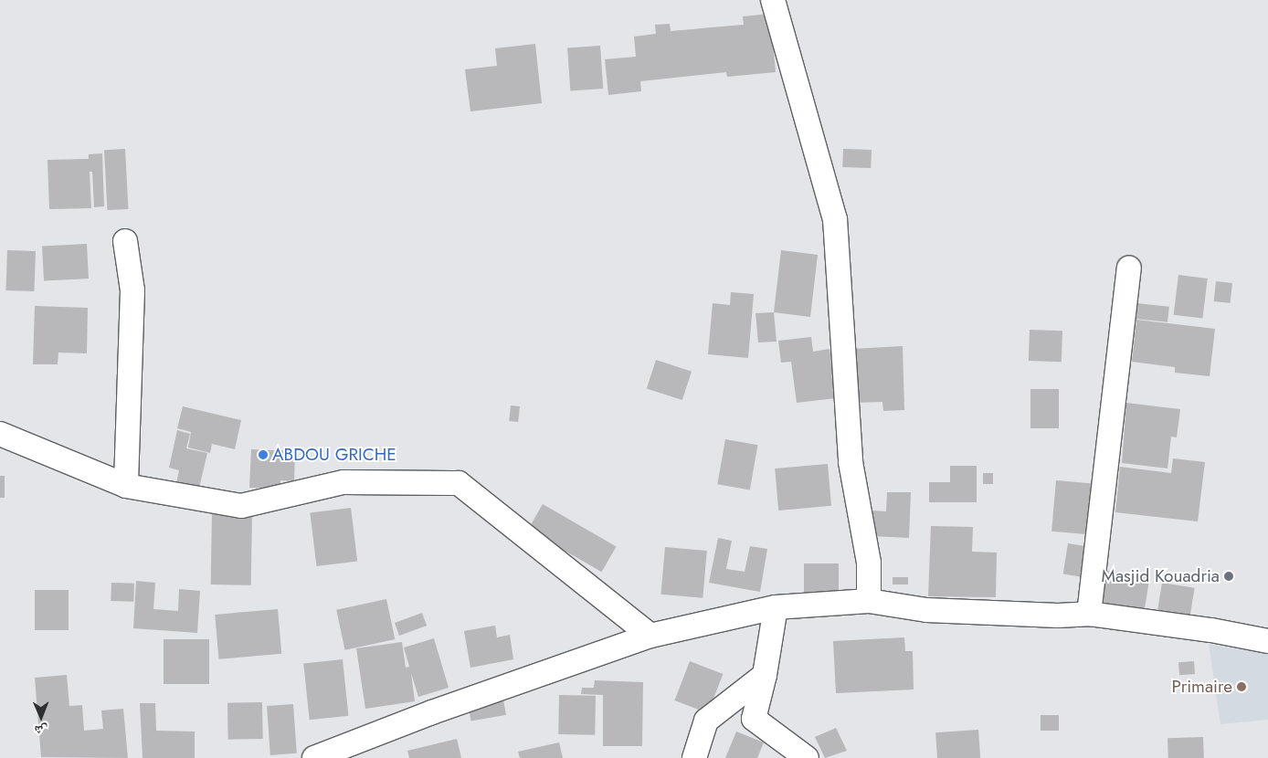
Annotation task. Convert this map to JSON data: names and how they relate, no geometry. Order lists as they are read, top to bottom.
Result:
{
  "places": ["ABDOU GRICHE", "Masjid Kouadria", "Primaire"],
  "north": "bottom"
}
